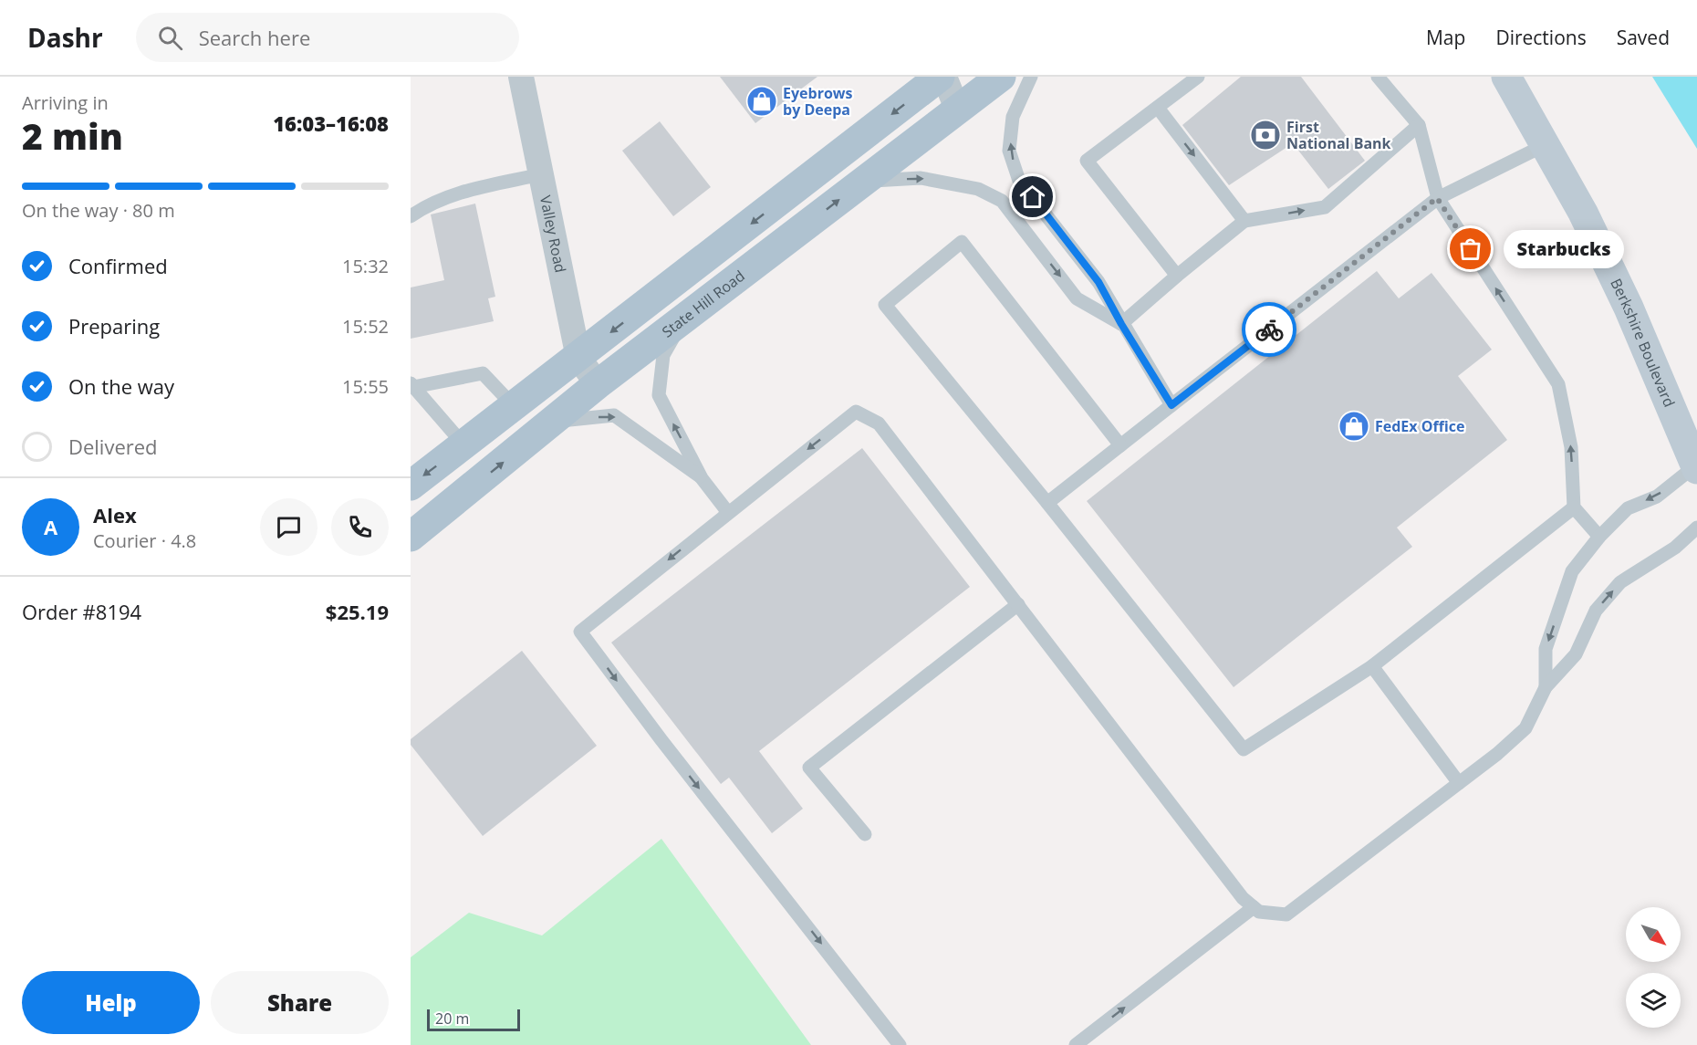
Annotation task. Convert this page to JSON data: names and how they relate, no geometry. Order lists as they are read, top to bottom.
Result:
{
  "streets": {
    "main road": ["State Hill Road", "Berkshire Boulevard"],
    "street": ["Valley Road"]
  },
  "crossings": [
    ["Valley Road", "State Hill Road"]
  ],
  "places": {
    "shop": ["Eyebrows by Deepa", "FedEx Office"],
    "bank": ["First National Bank"],
    "other": ["Starbucks"]
  },
  "scale_bar": "20 m",
  "north": "bottom right",
  "page": {
    "header": "Dashr",
    "search": "Search here",
    "nav": ["Map", "Directions", "Saved"],
    "heading": ["2 min", "Arriving in", "16:03–16:08"],
    "panel": [
      "Alex",
      "Courier · 4.8",
      "Order #8194",
      "$25.19"
    ],
    "bar": "On the way · 80 m",
    "bubble": "Starbucks",
    "list": [
      ["Confirmed", "15:32"],
      ["Preparing", "15:52"],
      ["On the way", "15:55"],
      "Delivered"
    ],
    "round": "A",
    "buttons": ["Help", "Share"],
    "scale": "20 m"
  }
}
